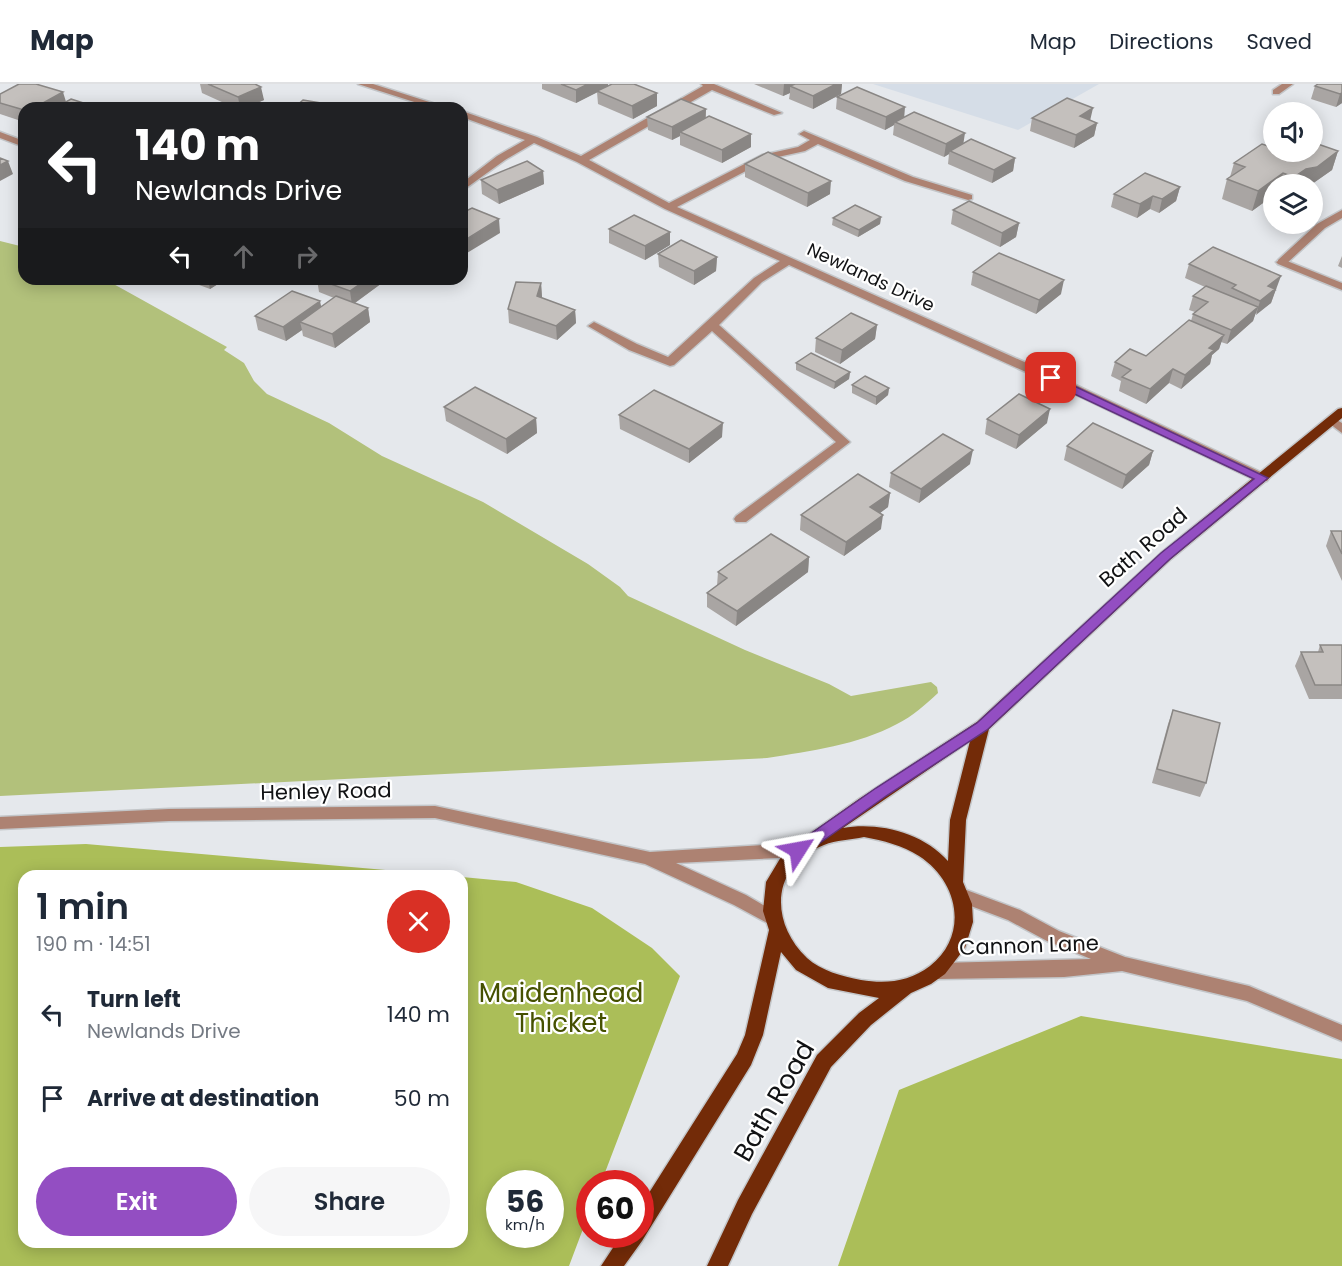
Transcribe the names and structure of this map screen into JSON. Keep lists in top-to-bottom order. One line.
{"streets":{"main road":["Bath Road"],"street":["Newlands Drive","Henley Road","Cannon Lane"]},"crossings":[["Newlands Drive","Bath Road"],["Bath Road","Henley Road"],["Bath Road","Cannon Lane"],["Henley Road","Cannon Lane"]],"parks":["Maidenhead Thicket"],"page":{"header":"Map","nav":["Map","Directions","Saved"],"turn":["140 m","Newlands Drive"],"heading":["1 min","190 m · 14:51"],"list":[{"name":"Turn left","note":"Newlands Drive","value":"140 m"},{"name":"Arrive at destination","value":"50 m"}],"buttons":["Exit","Share"],"speed":"56 km/h","limit":"60"}}
